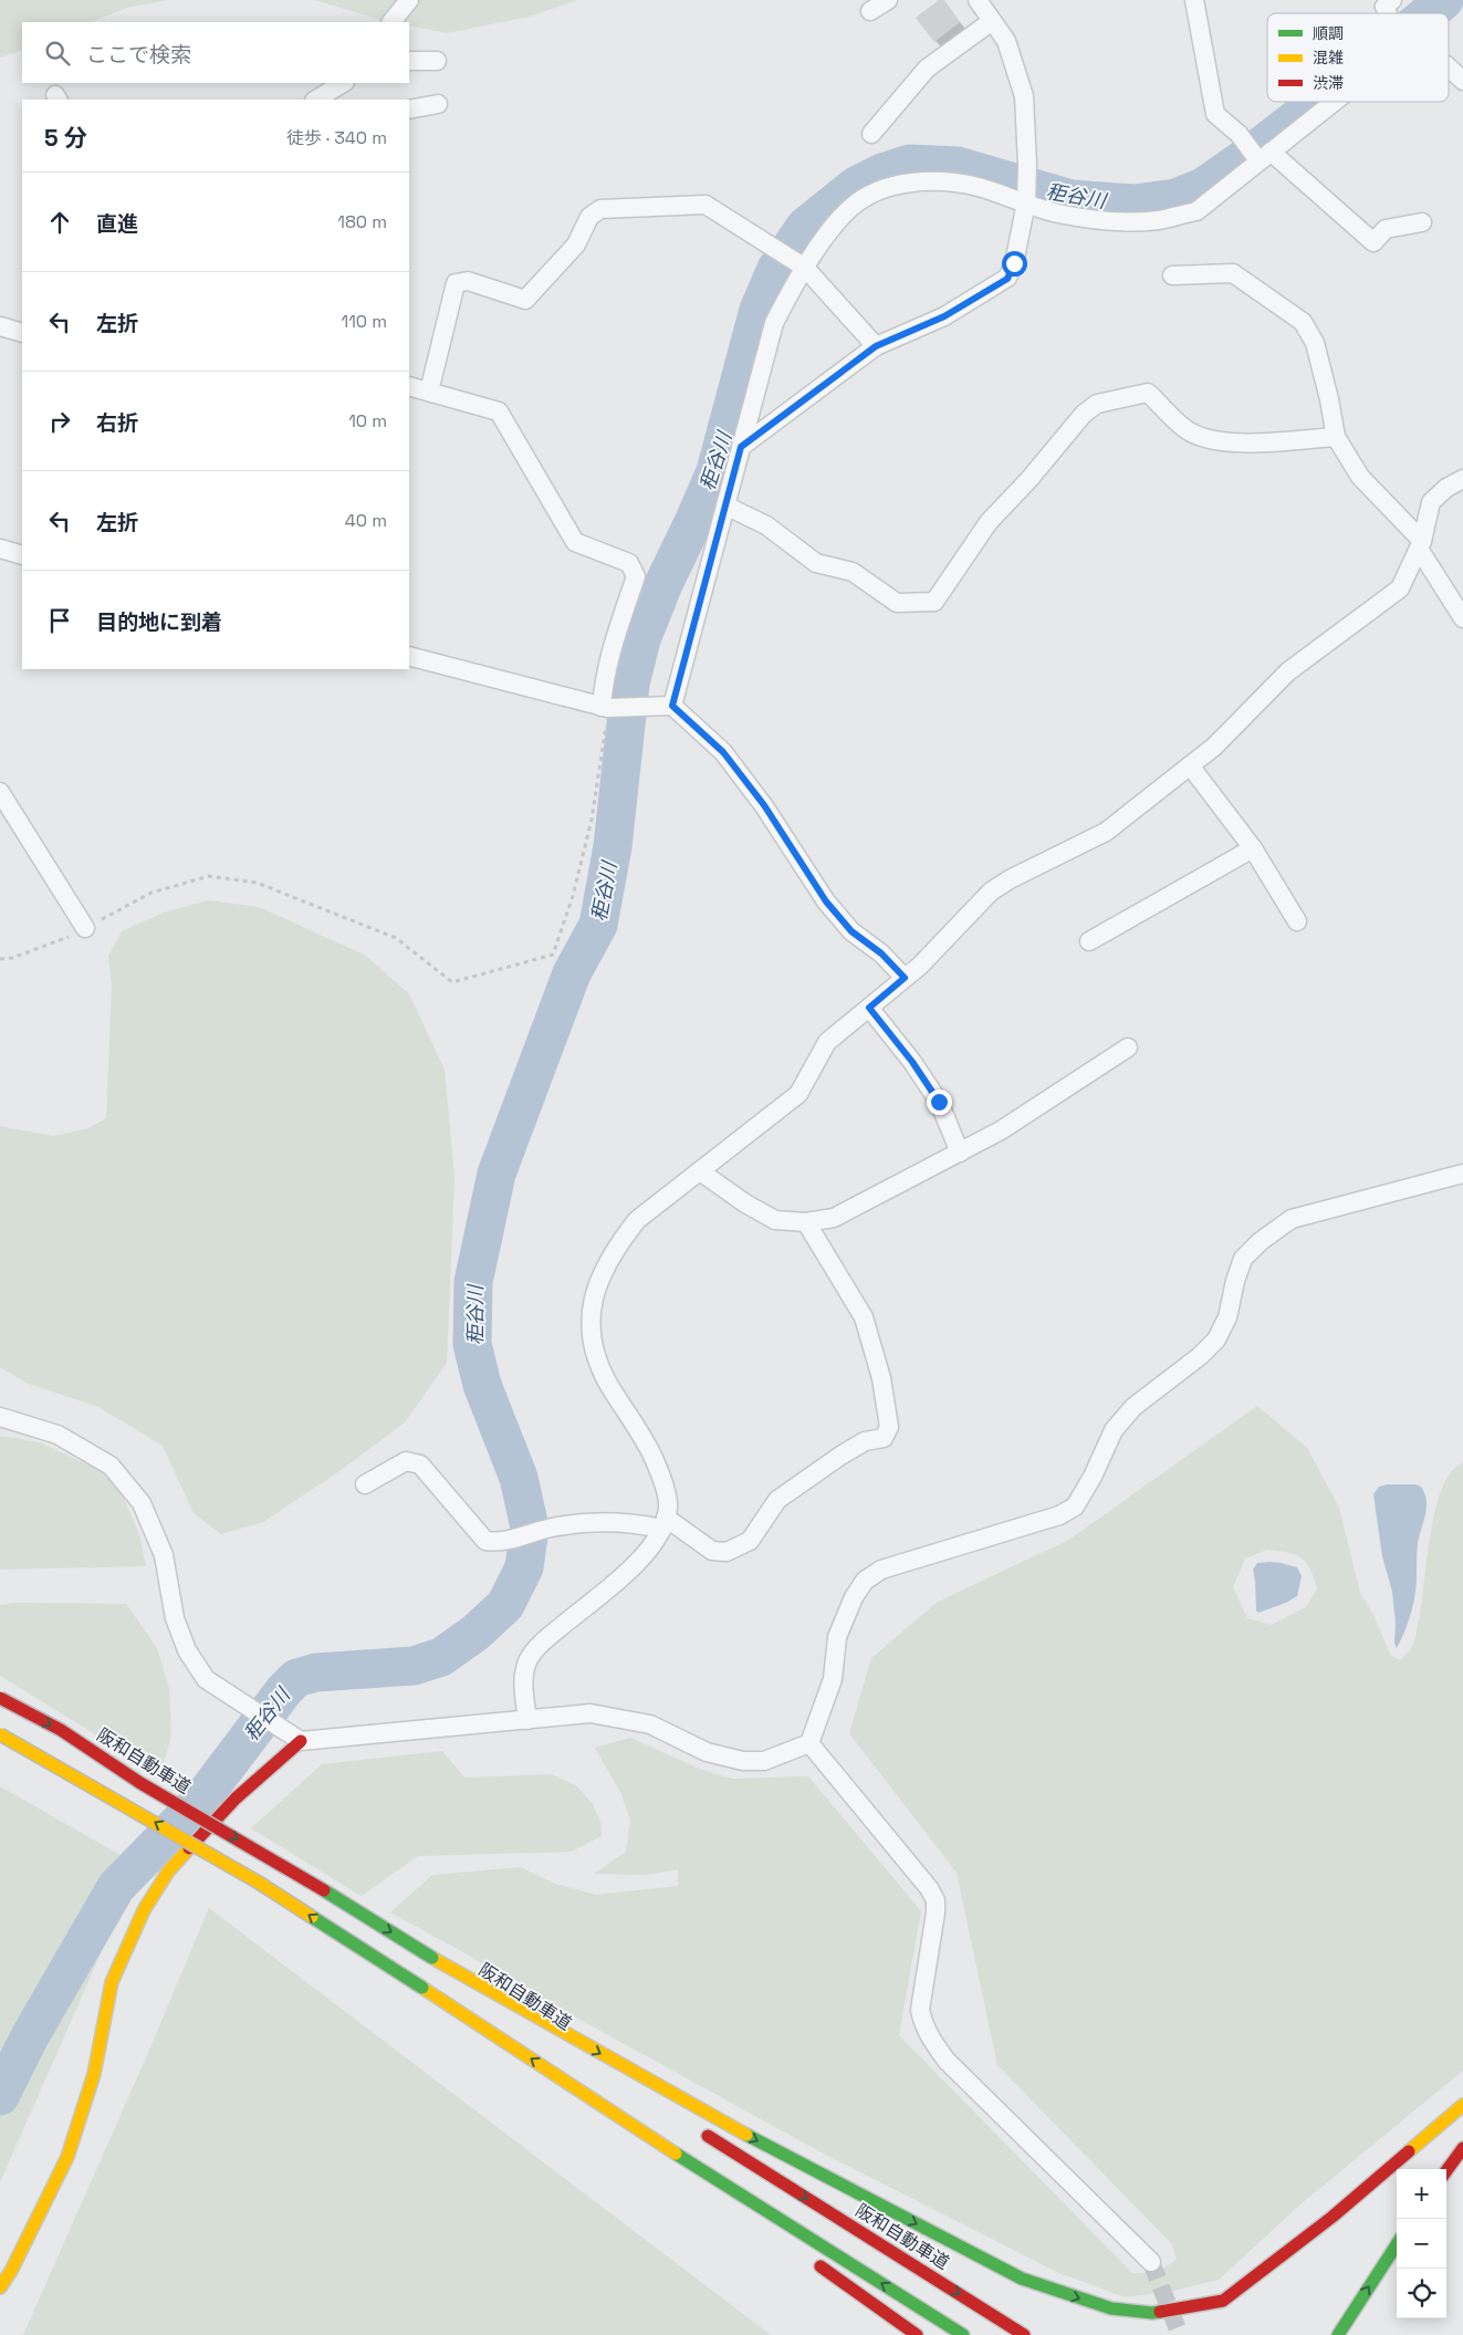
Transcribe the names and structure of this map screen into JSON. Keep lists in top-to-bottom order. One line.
{"streets":{"main road":["阪和自動車道"]},"water":["秬谷川"],"legend":["順調","混雑","渋滞"],"page":{"search":"ここで検索","heading":["5 分","徒歩 · 340 m"],"list":[["直進","180 m"],["左折","110 m"],["右折","10 m"],["左折","40 m"],"目的地に到着"],"map_buttons":["+","−"]}}
